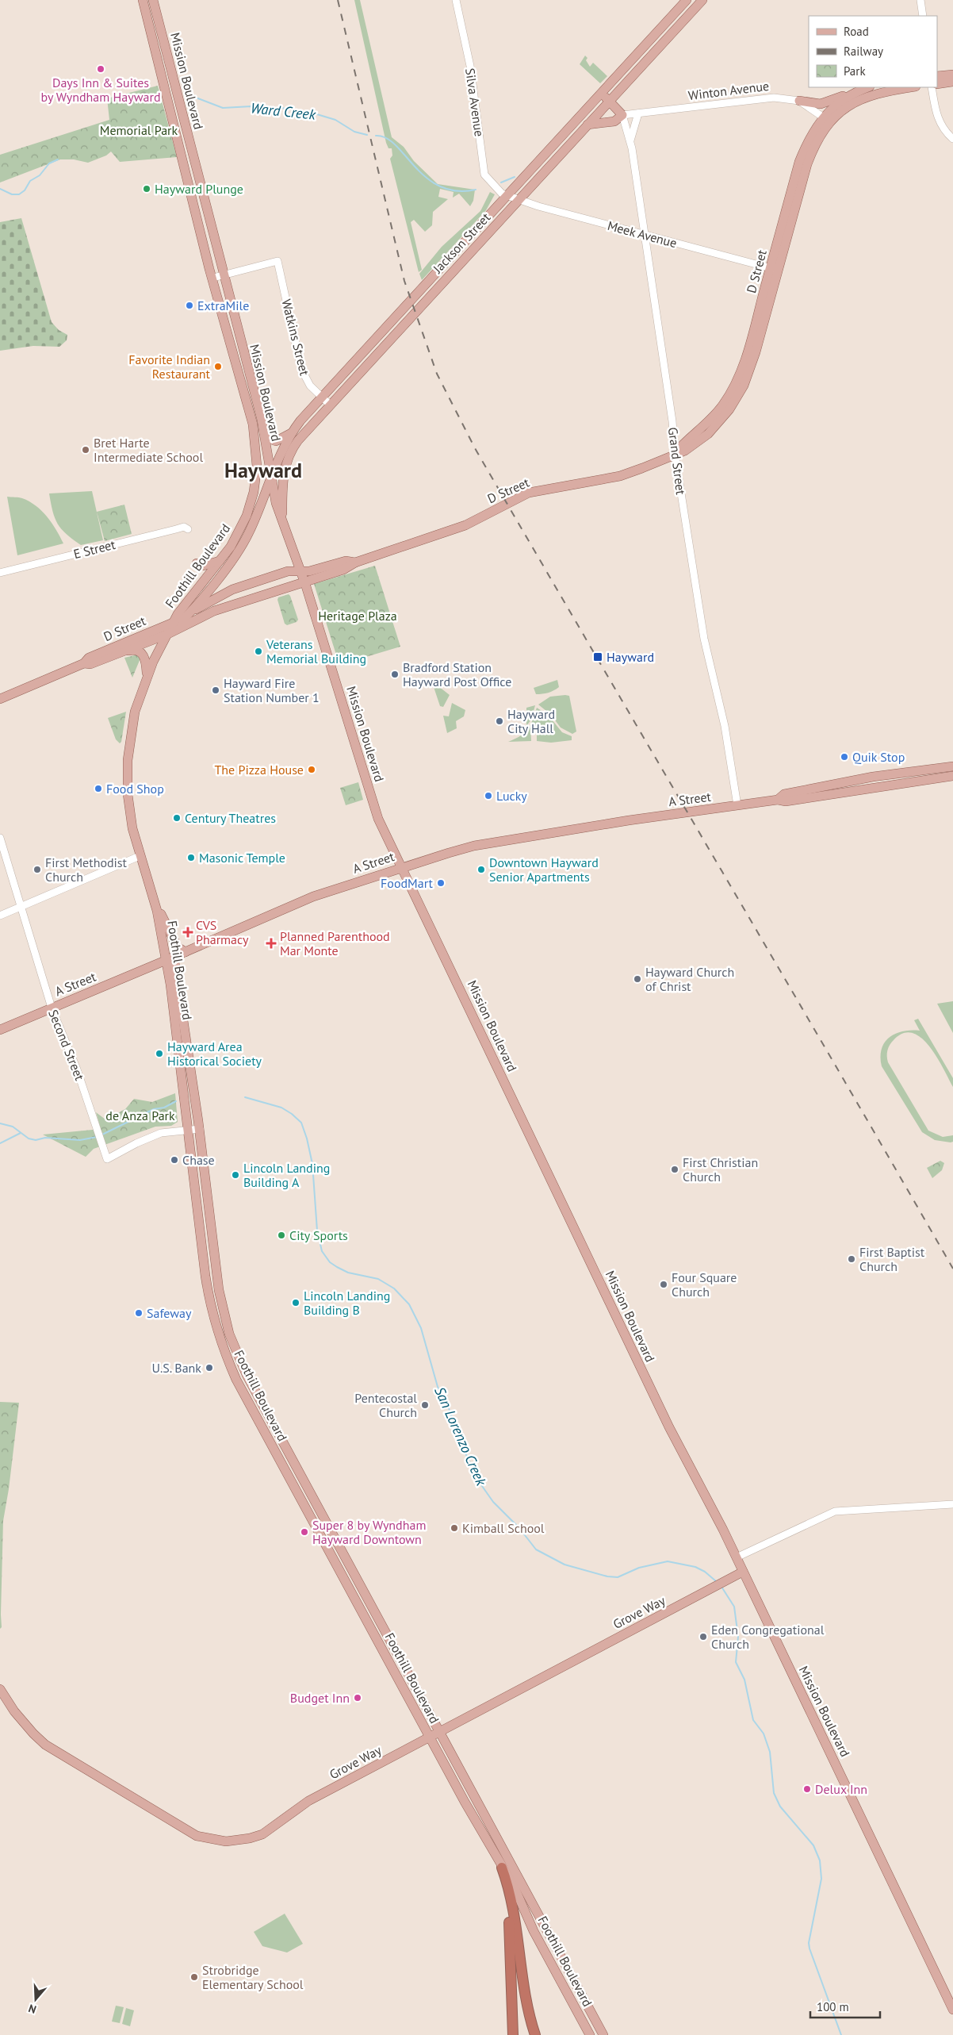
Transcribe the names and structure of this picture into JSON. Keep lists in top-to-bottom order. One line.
{"streets":{"main road":["Mission Boulevard","Jackson Street","D Street","Foothill Boulevard","A Street","Grove Way"],"street":["Winton Avenue","Silva Avenue","Meek Avenue","Watkins Street","Grand Street","E Street","Second Street"]},"crossings":[["Mission Boulevard","Jackson Street"],["Mission Boulevard","D Street"],["Mission Boulevard","Watkins Street"],["Mission Boulevard","Foothill Boulevard"],["Mission Boulevard","A Street"],["Mission Boulevard","Grove Way"],["Winton Avenue","D Street"],["Winton Avenue","Grand Street"],["Silva Avenue","Meek Avenue"],["Silva Avenue","Jackson Street"],["Meek Avenue","Jackson Street"],["Meek Avenue","D Street"],["Meek Avenue","Grand Street"],["Jackson Street","Watkins Street"],["Jackson Street","Foothill Boulevard"],["D Street","Grand Street"],["D Street","Foothill Boulevard"],["Grand Street","A Street"],["Foothill Boulevard","A Street"],["Foothill Boulevard","Second Street"],["Foothill Boulevard","Grove Way"],["A Street","Second Street"]],"districts":["Hayward"],"water":["Ward Creek","San Lorenzo Creek"],"parks":["Memorial Park","Heritage Plaza","de Anza Park"],"places":{"other":["Days Inn & Suites by Wyndham Hayward","Hayward Plunge","ExtraMile","Favorite Indian Restaurant","Bret Harte Intermediate School","Veterans Memorial Building","Bradford Station Hayward Post Office","Hayward Fire Station Number 1","Hayward City Hall","Quik Stop","The Pizza House","Food Shop","Lucky","Century Theatres","Masonic Temple","First Methodist Church","Downtown Hayward Senior Apartments","FoodMart","Hayward Church of Christ","Hayward Area Historical Society","Chase","First Christian Church","Lincoln Landing Building A","City Sports","First Baptist Church","Four Square Church","Lincoln Landing Building B","Safeway","U.S. Bank","Pentecostal Church","Kimball School","Super 8 by Wyndham Hayward Downtown","Eden Congregational Church","Budget Inn","Delux Inn","Strobridge Elementary School"],"transit":["Hayward"],"health":["CVS Pharmacy","Planned Parenthood Mar Monte"]},"legend":["Road","Railway","Park"],"scale_bar":"100 m","north":"bottom"}
